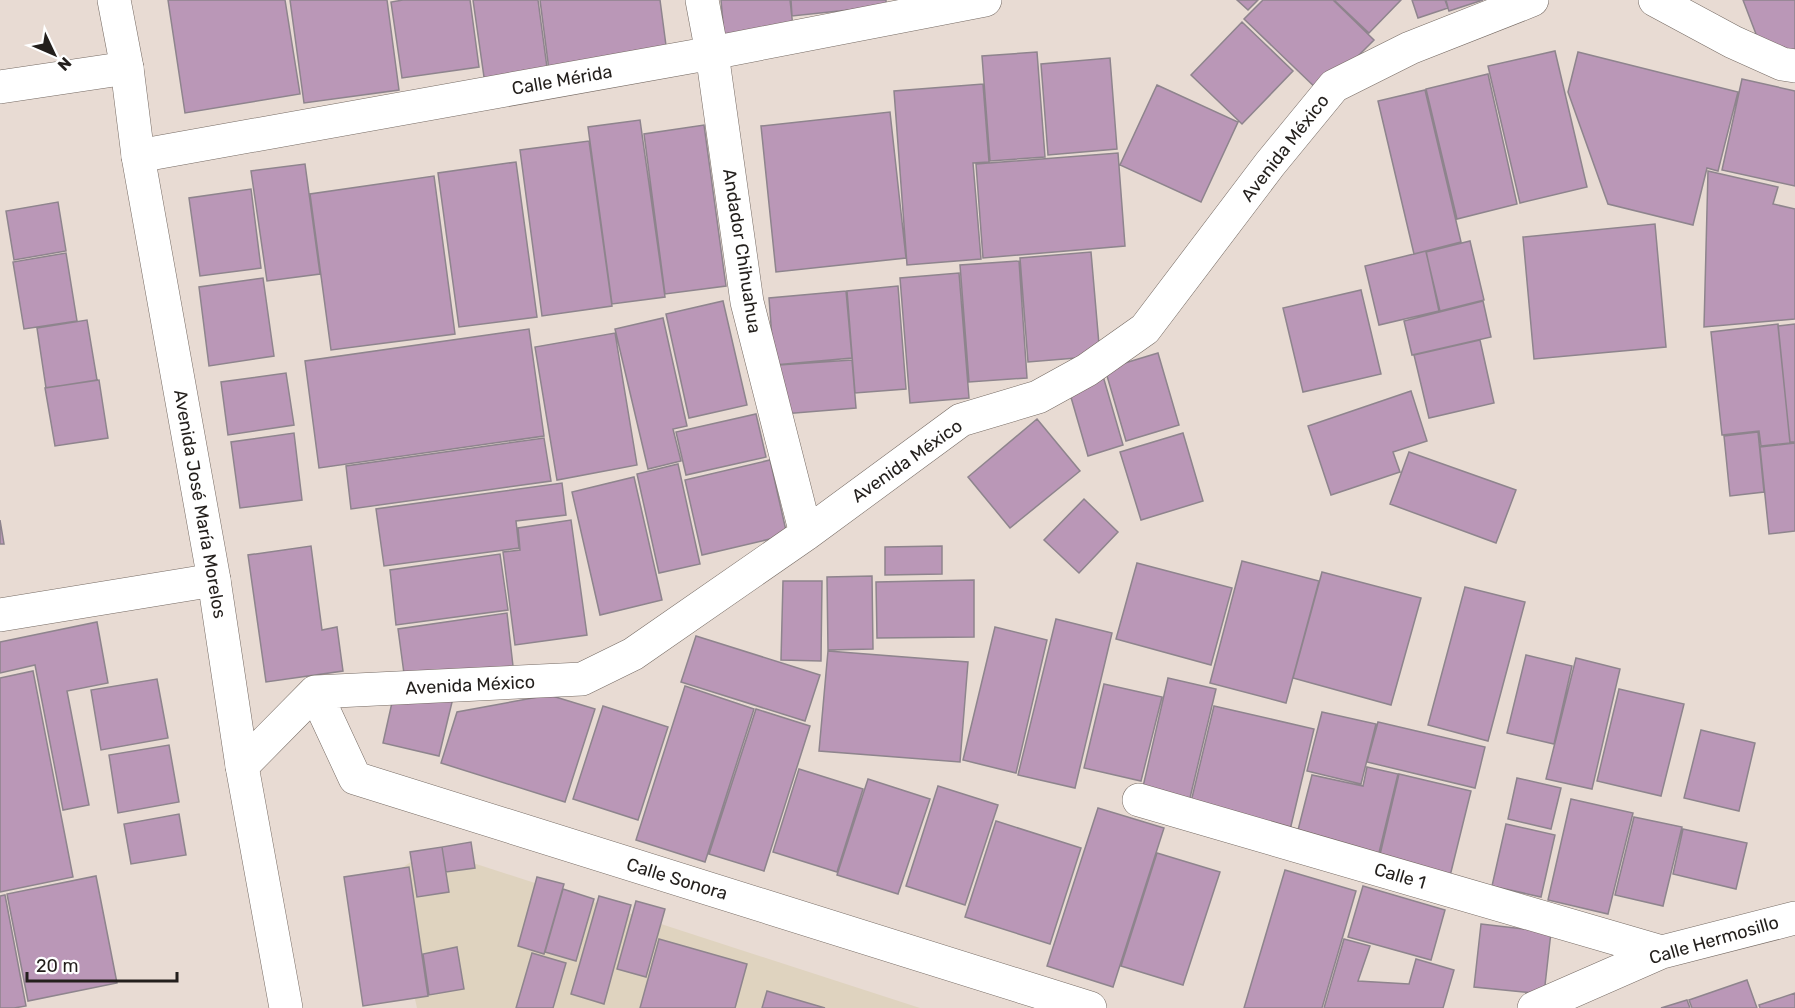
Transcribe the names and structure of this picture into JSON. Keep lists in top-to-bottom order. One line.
{"streets":{"street":["Calle Mérida","Avenida México","Andador Chihuahua","Avenida José María Morelos","Calle 1","Calle Sonora","Calle Hermosillo"]},"crossings":[["Calle Mérida","Andador Chihuahua"],["Calle Mérida","Avenida José María Morelos"],["Avenida México","Andador Chihuahua"],["Avenida México","Calle Sonora"],["Calle 1","Calle Hermosillo"]],"scale_bar":"20 m","north":"bottom right"}
